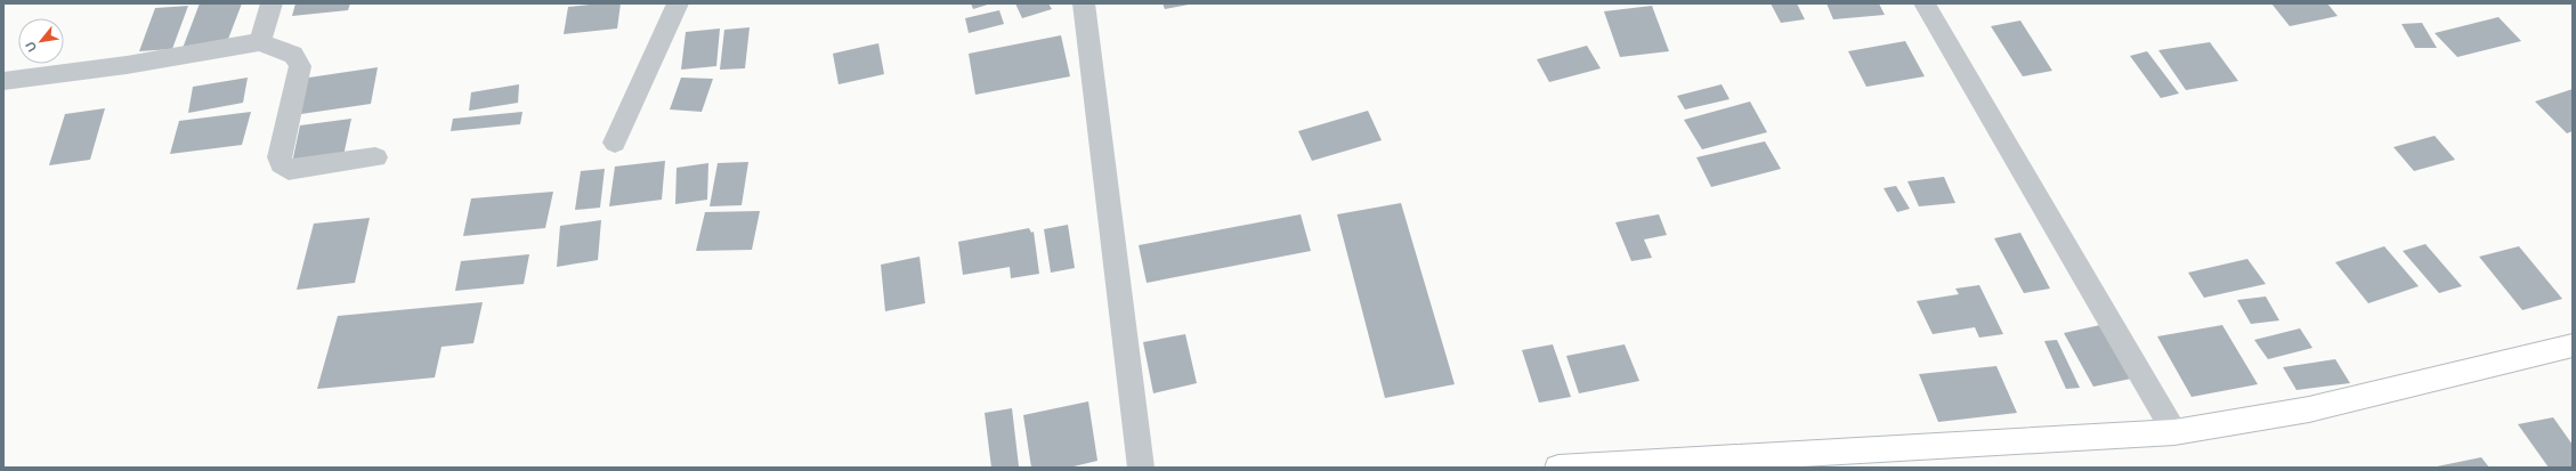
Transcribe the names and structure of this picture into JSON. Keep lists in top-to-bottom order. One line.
{"north":"bottom left"}
